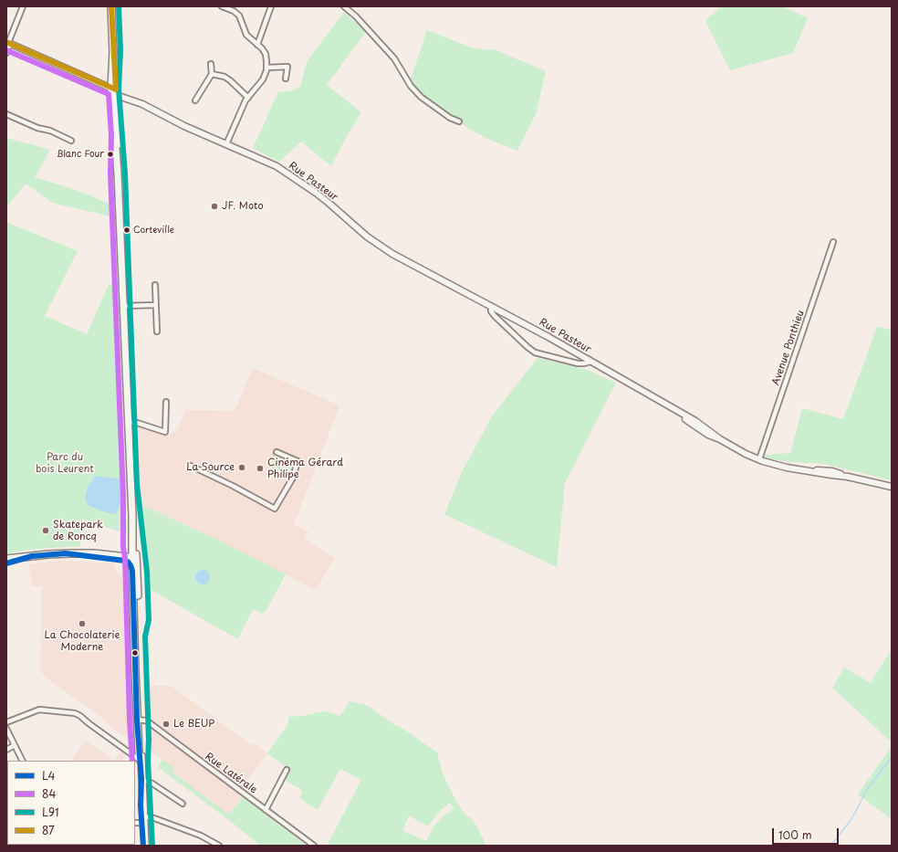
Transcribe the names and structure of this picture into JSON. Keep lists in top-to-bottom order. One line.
{"streets":{"main road":["Rue Pasteur"],"street":["Avenue Ponthieu","Rue Latérale"]},"crossings":[["Rue Pasteur","Avenue Ponthieu"]],"parks":["Parc du bois Leurent"],"places":["Blanc Four","JF. Moto","Corteville","La Source","Cinéma Gérard Philipe","Skatepark de Roncq","La Chocolaterie Moderne","Le BEUP"],"lines":["transit line L91","transit line 87","transit line 84","transit line L4"],"legend":["L4","84","L91","87"],"scale_bar":"100 m"}
